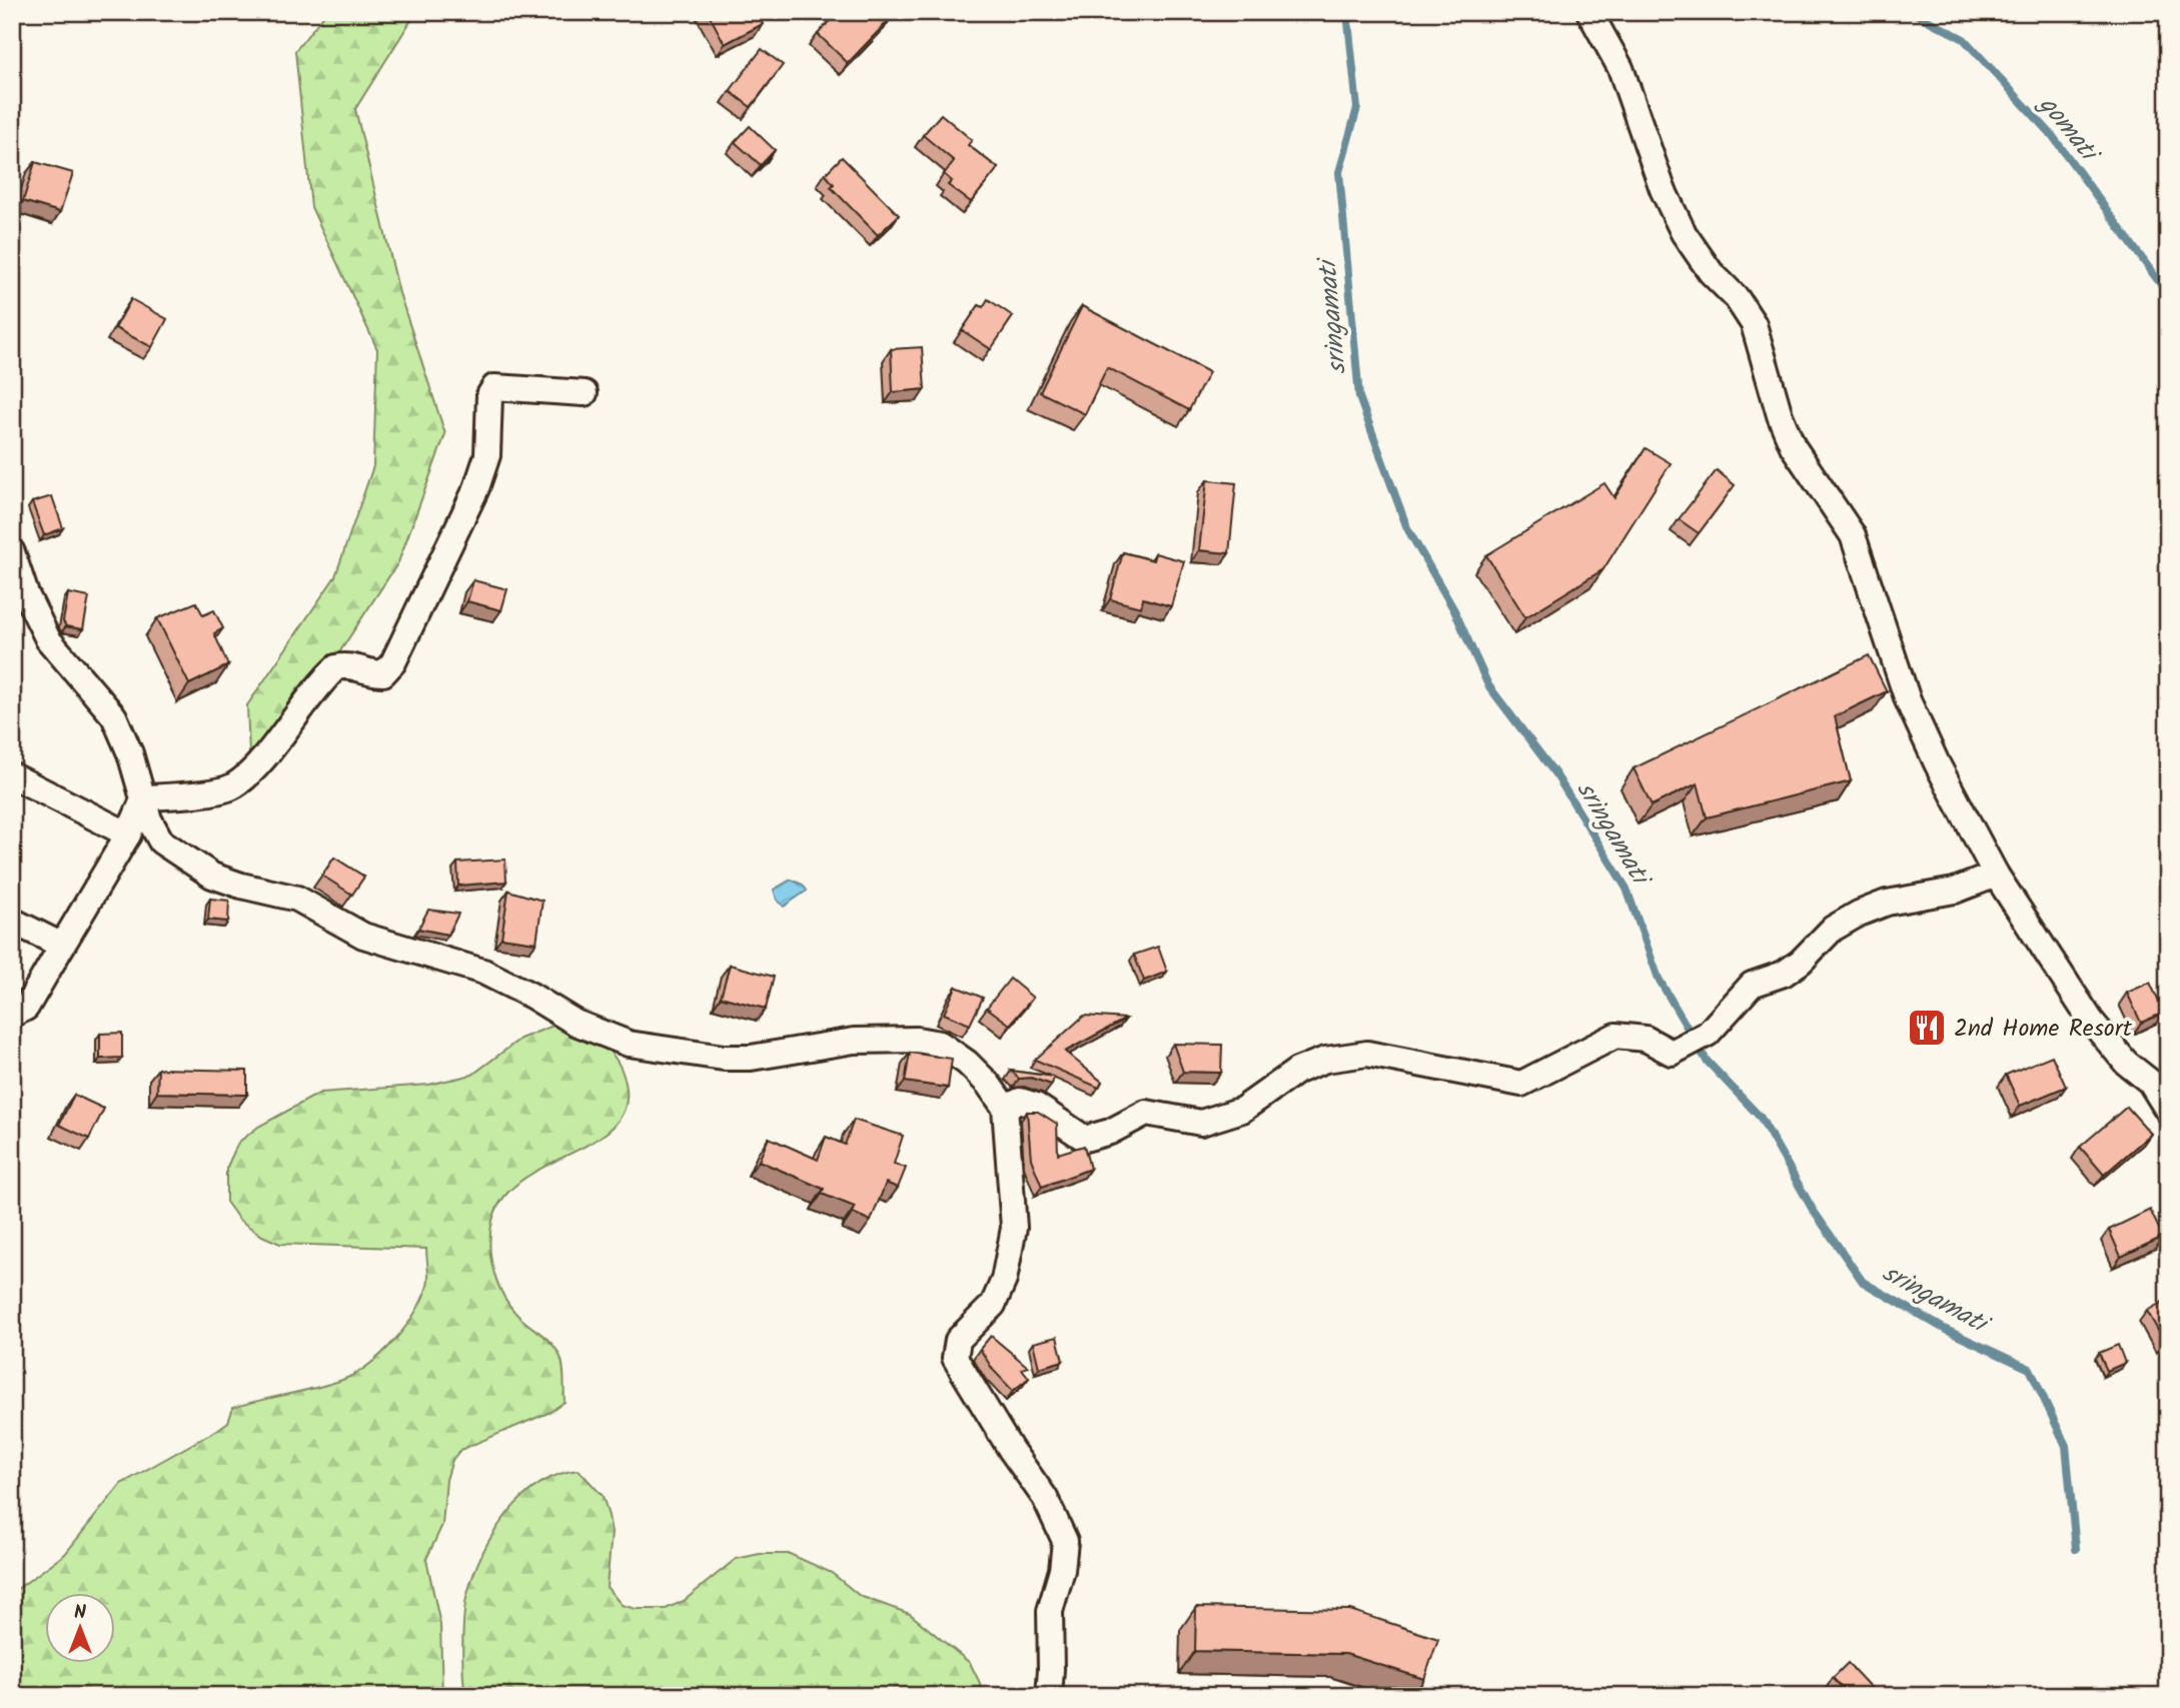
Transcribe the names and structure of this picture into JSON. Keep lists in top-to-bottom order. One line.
{"water":["gomati","sringamati"],"places":{"restaurant":["2nd Home Resort"]},"north":"top"}
